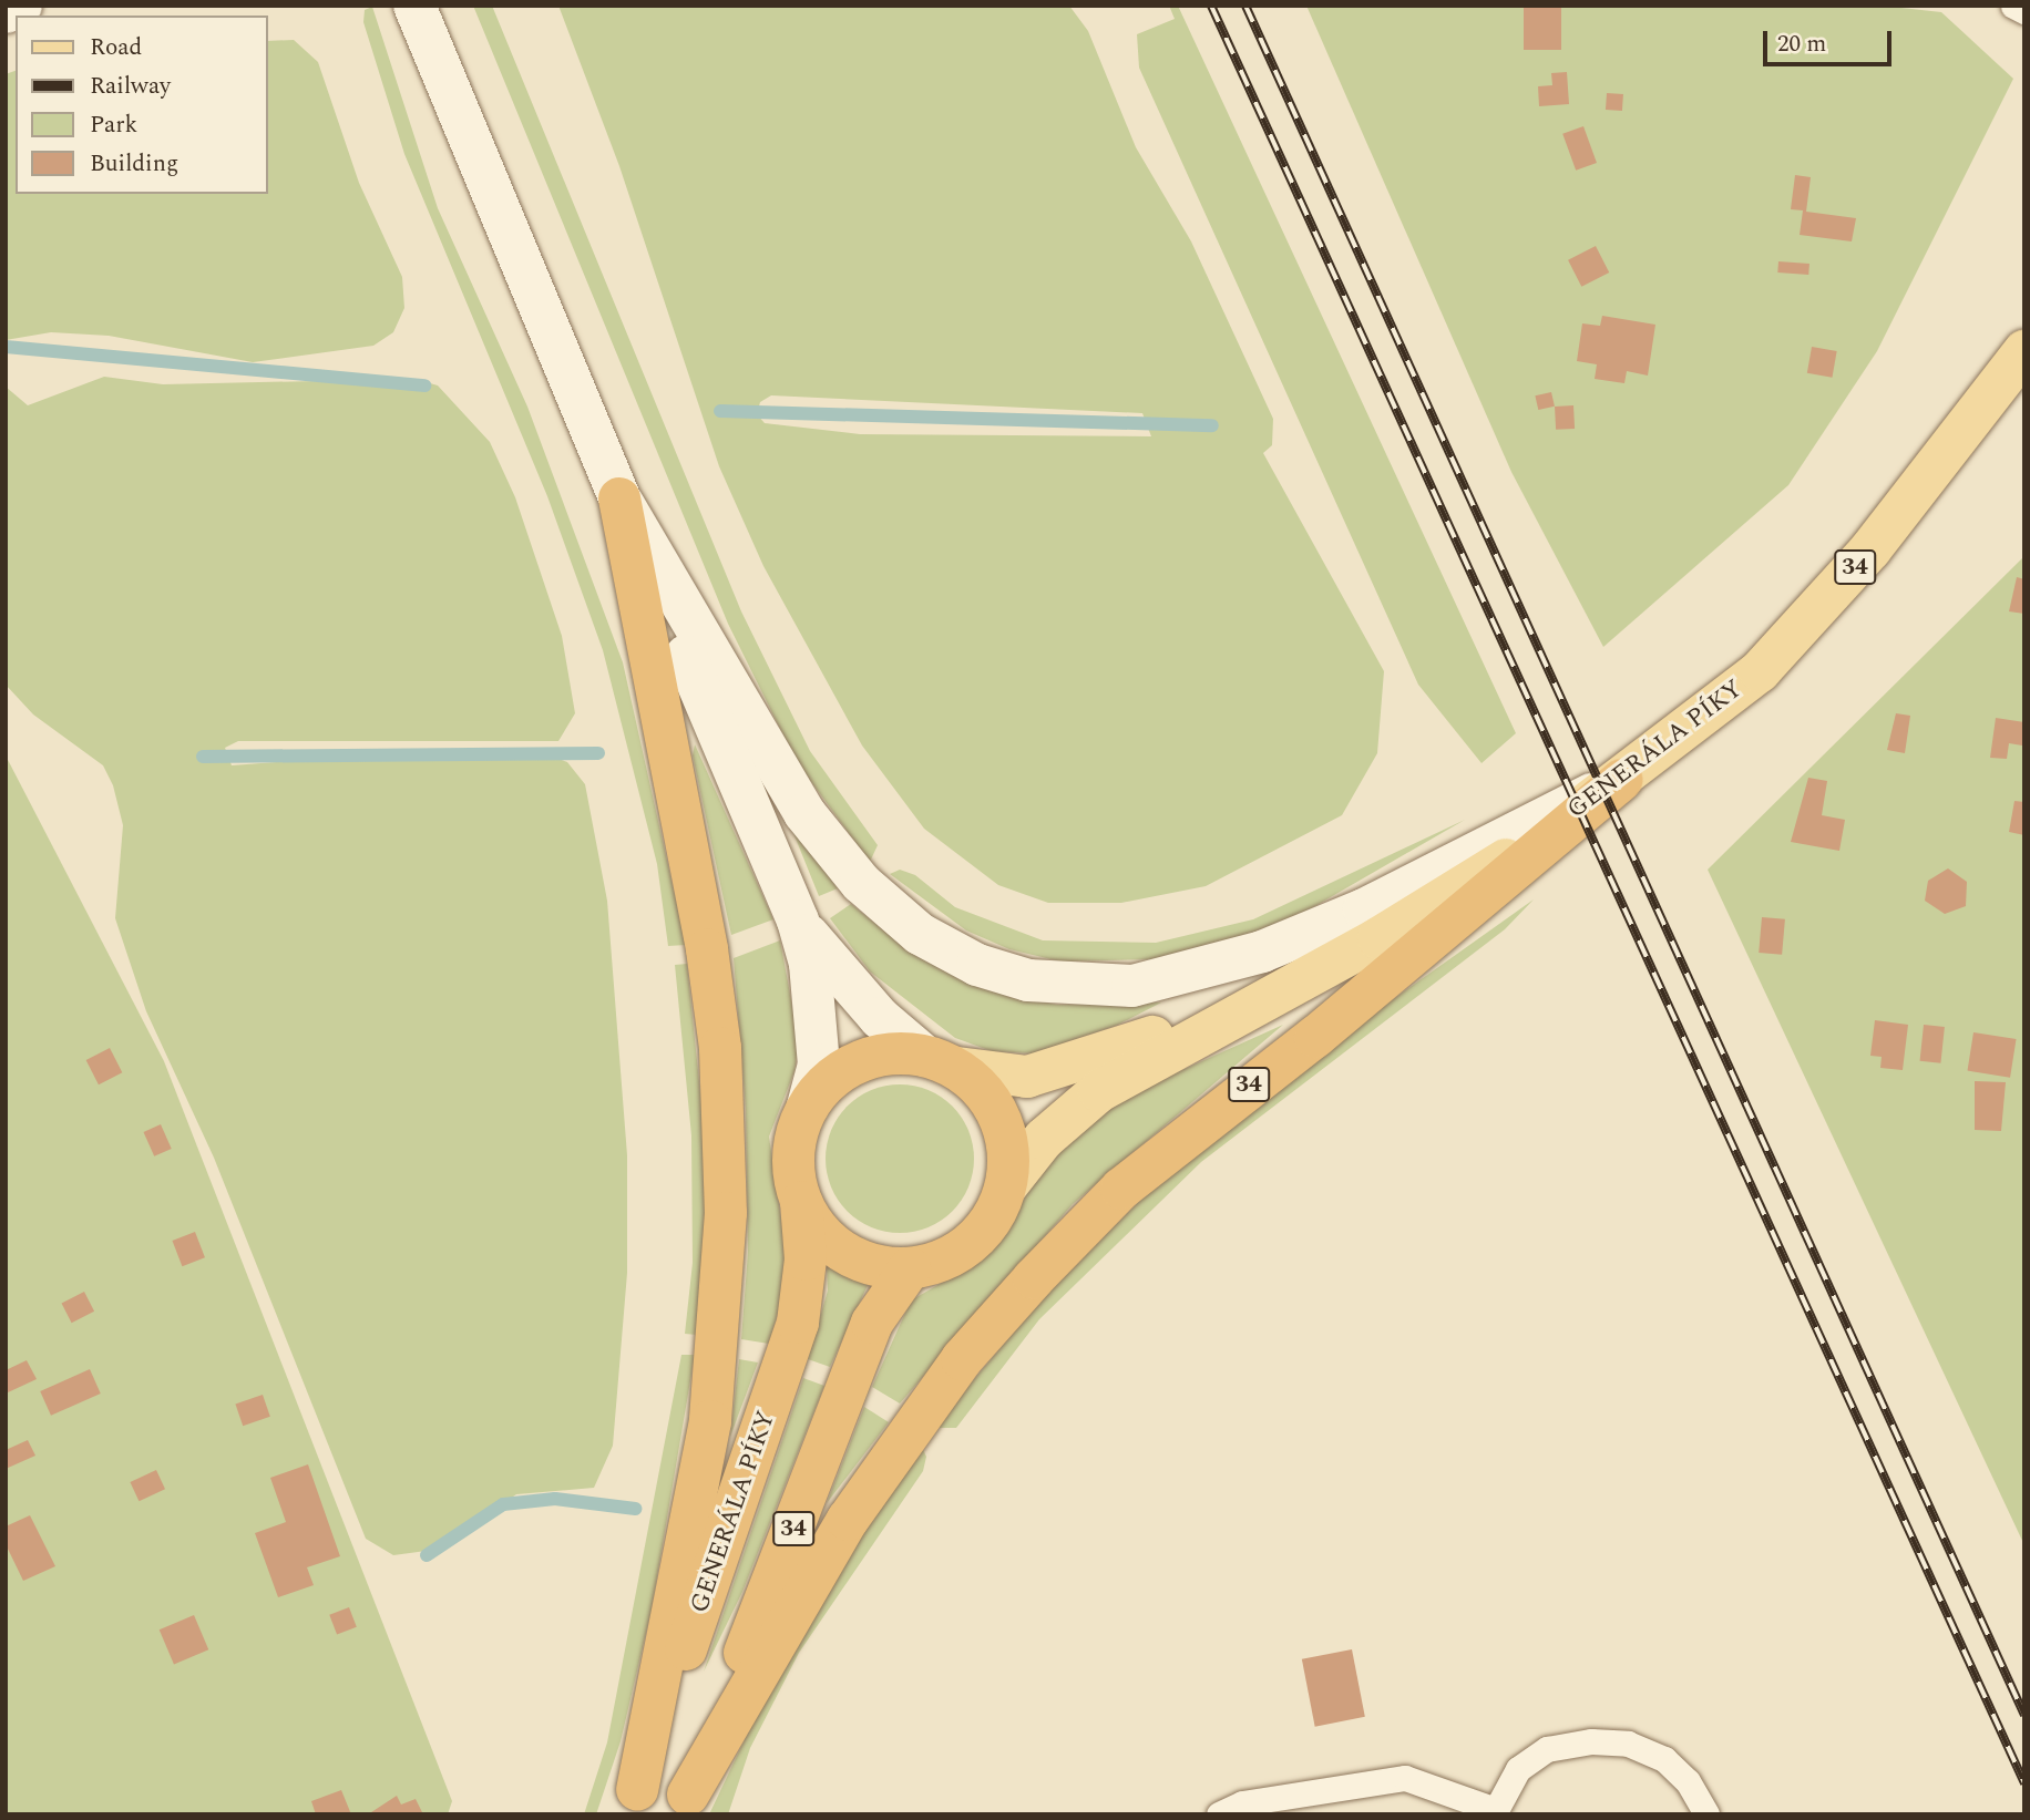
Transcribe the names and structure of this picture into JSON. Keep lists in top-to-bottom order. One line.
{"streets":{"highway":["34","GENERÁLA PÍKY"]},"crossings":[["34","GENERÁLA PÍKY"]],"legend":["Road","Railway","Park","Building"],"scale_bar":"20 m"}
